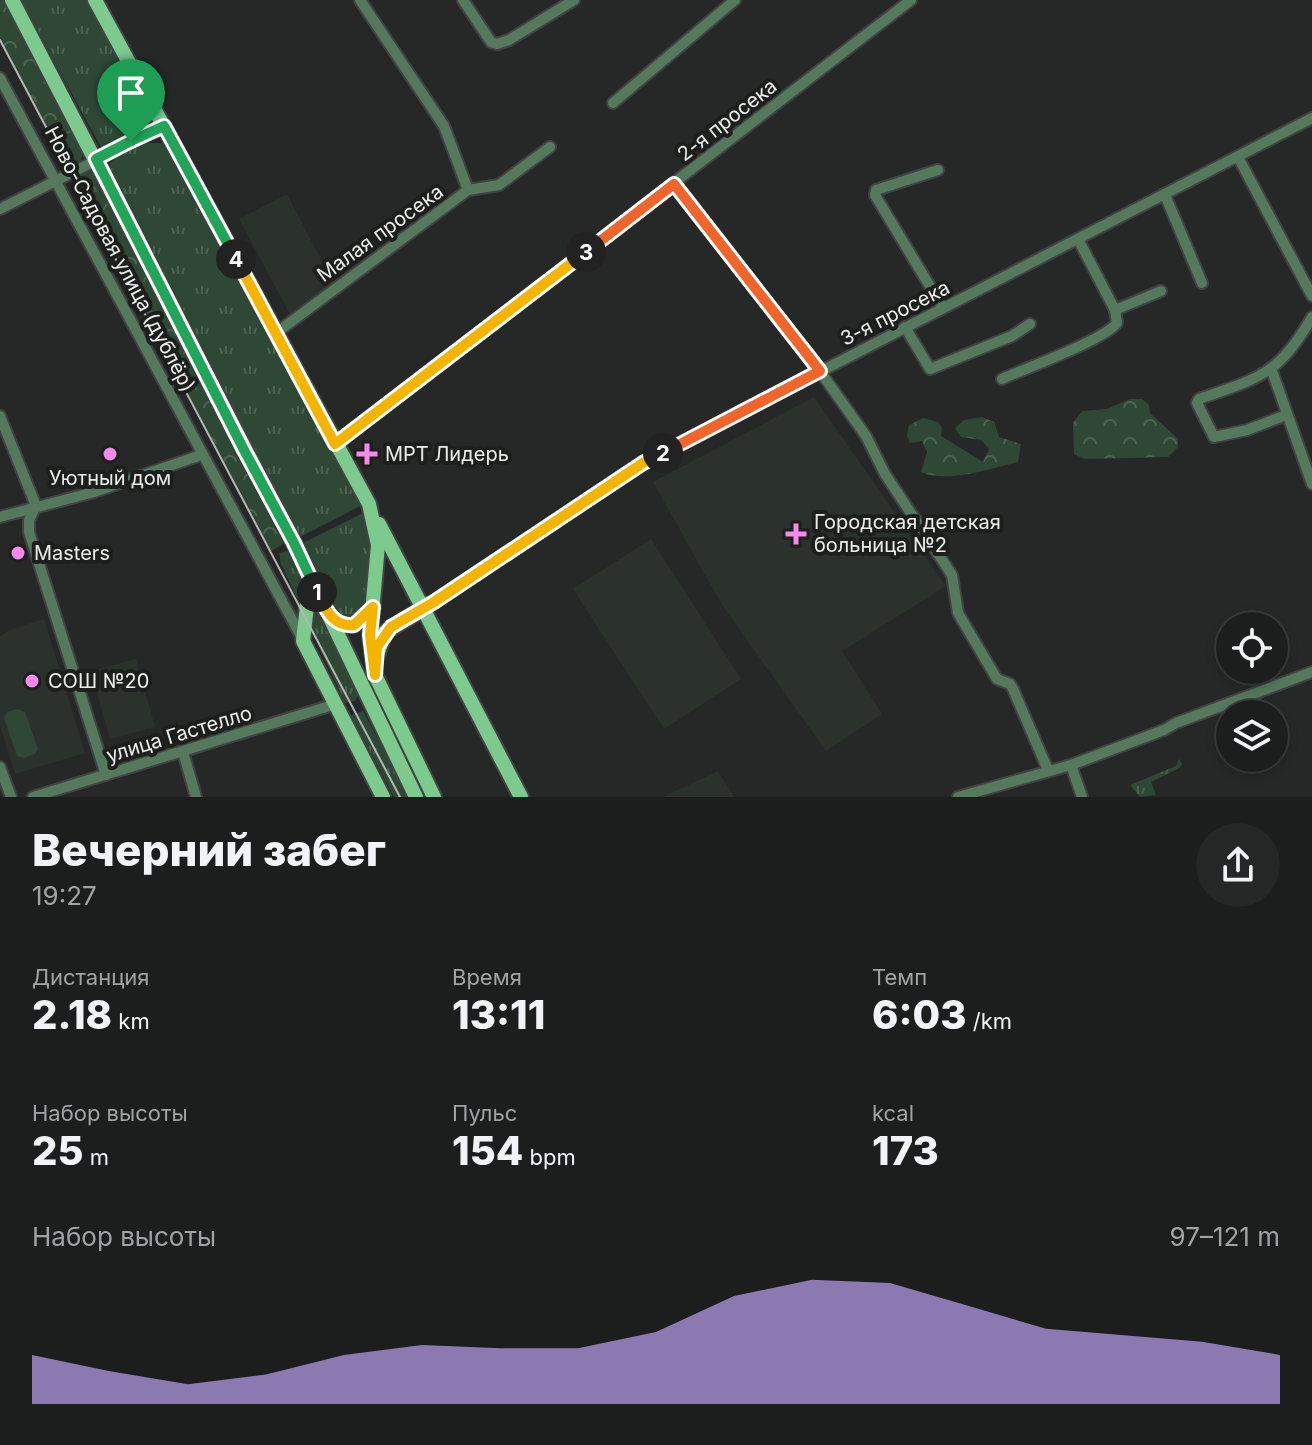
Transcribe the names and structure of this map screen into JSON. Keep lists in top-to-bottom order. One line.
{"streets":{"main road":["Ново-Садовая улица (дублёр)"],"street":["2-я просека","Малая просека","3-я просека","улица Гастелло"]},"crossings":[["Ново-Садовая улица (дублёр)","улица Гастелло"]],"places":{"other":["Уютный дом","Masters","СОШ №20"],"health":["МРТ Лидерь","Городская детская больница №2"]},"page":{"pins":["3","4","2","1"],"heading":["Вечерний забег","19:27"],"stats":[["Дистанция","2.18 km"],["Время","13:11"],["Темп","6:03 /km"],["Набор высоты","25 m"],["Пульс","154 bpm"],["kcal","173"]],"chart":["Набор высоты","97–121 m"]}}
